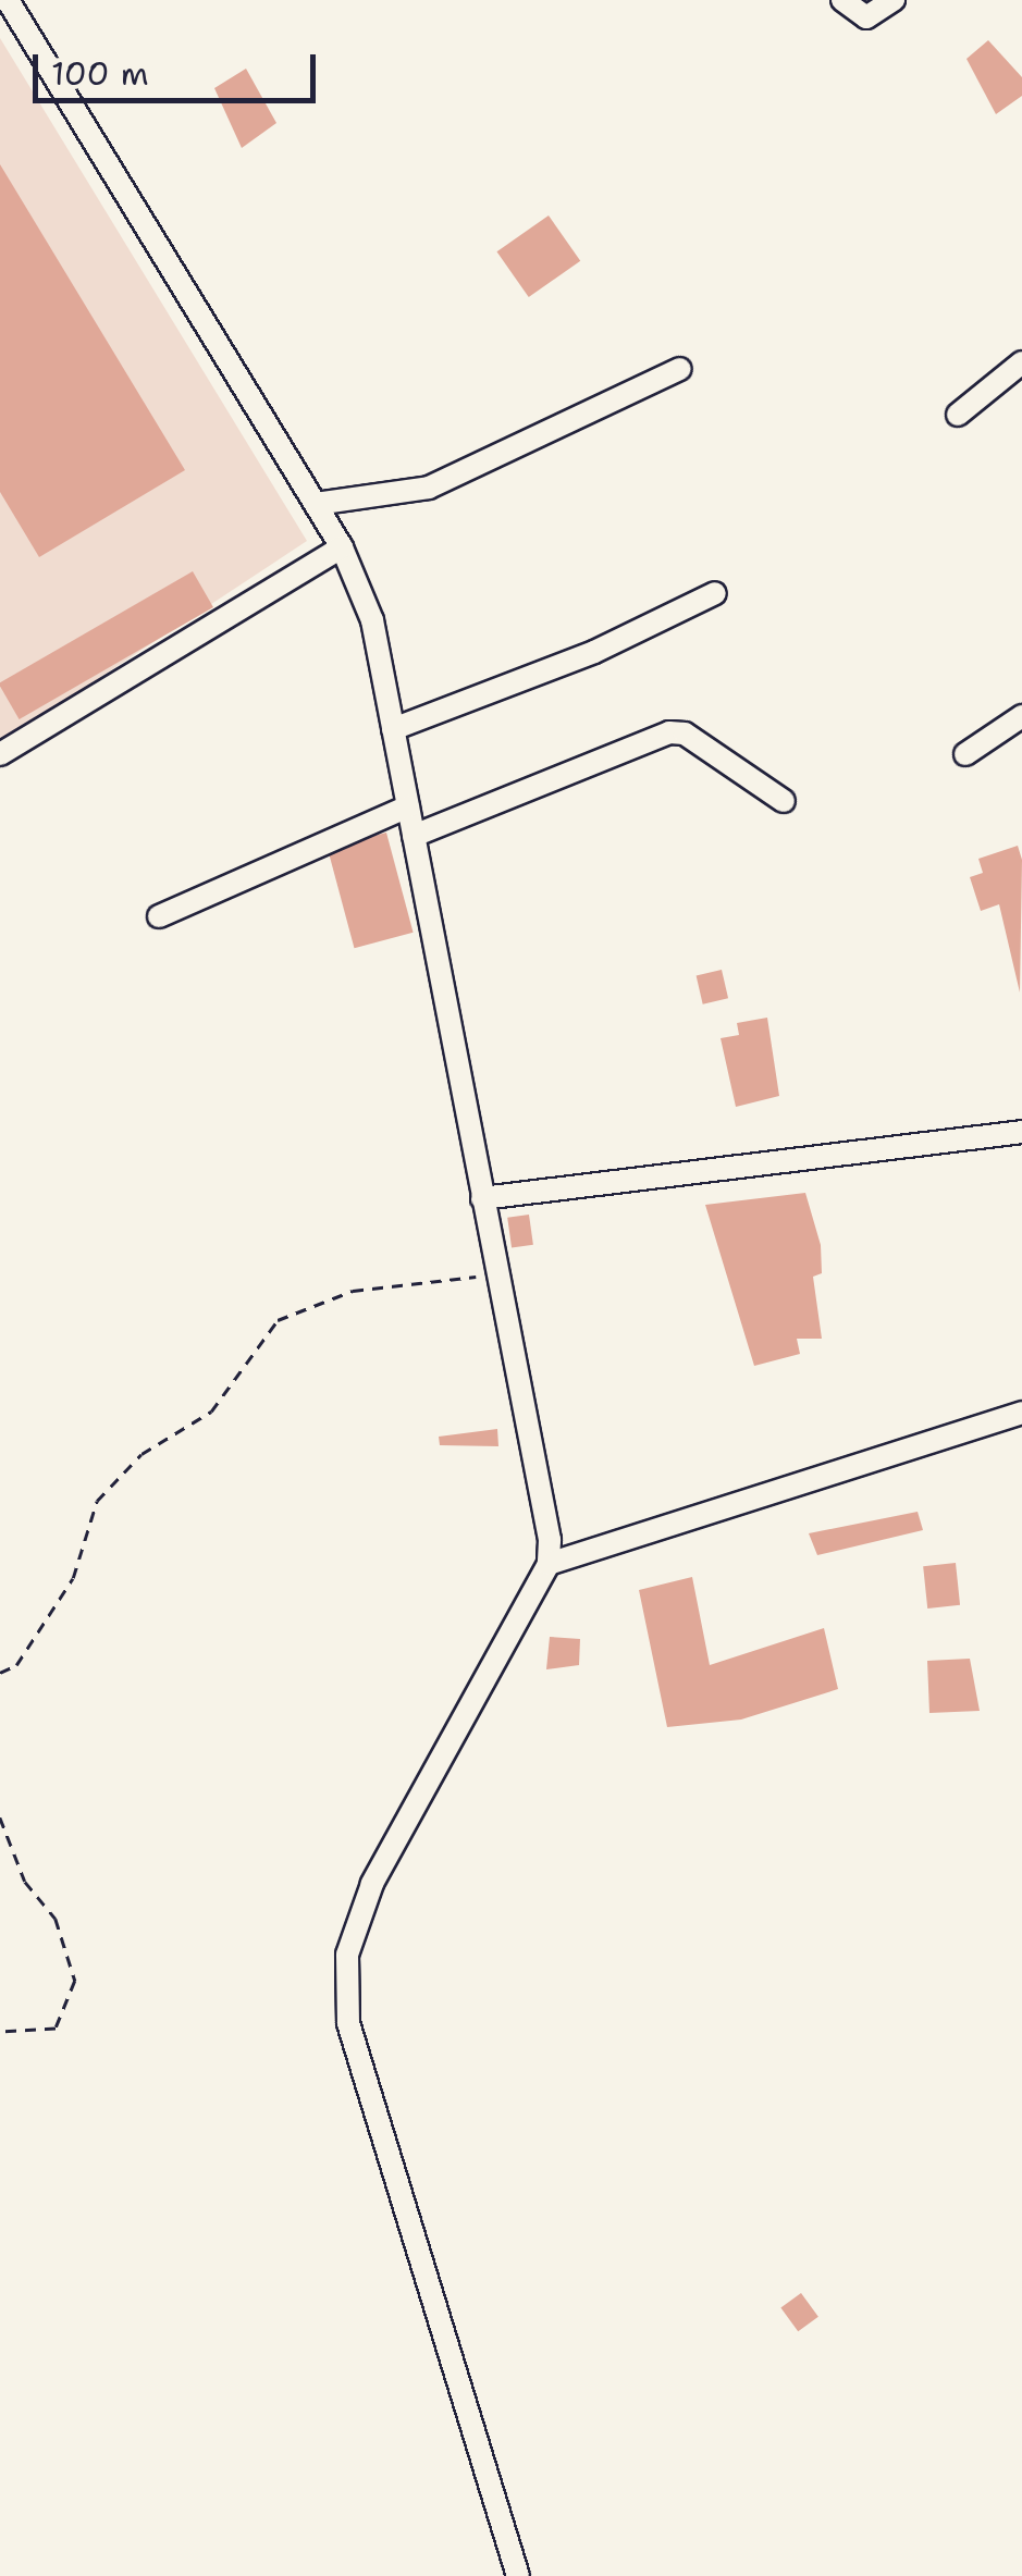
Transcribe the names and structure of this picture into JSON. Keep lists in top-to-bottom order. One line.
{"scale_bar":"100 m"}
